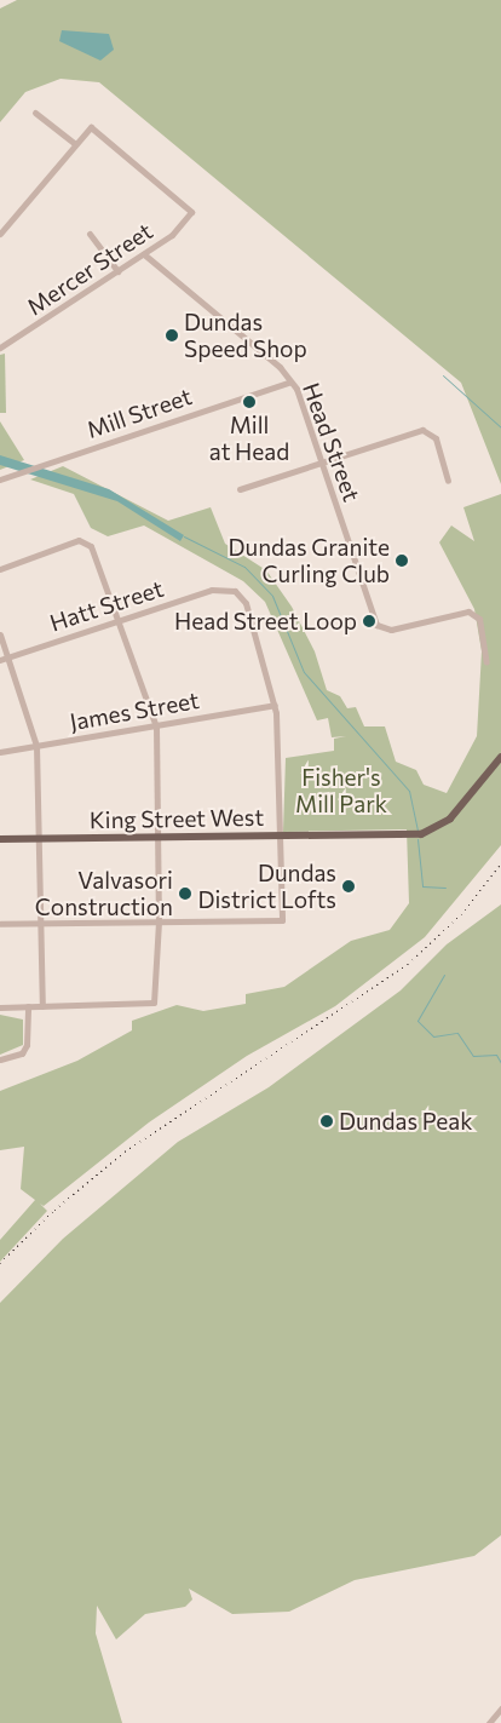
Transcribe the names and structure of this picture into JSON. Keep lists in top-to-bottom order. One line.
{"streets":{"main road":["King Street West"],"street":["Mercer Street","Mill Street","Head Street","Hatt Street","James Street"]},"crossings":[["Mercer Street","Head Street"],["Mill Street","Head Street"],["Hatt Street","James Street"]],"parks":["Fisher's Mill Park"],"places":["Dundas Speed Shop","Mill at Head","Dundas Granite Curling Club","Head Street Loop","Dundas District Lofts","Valvasori Construction","Dundas Peak"]}
